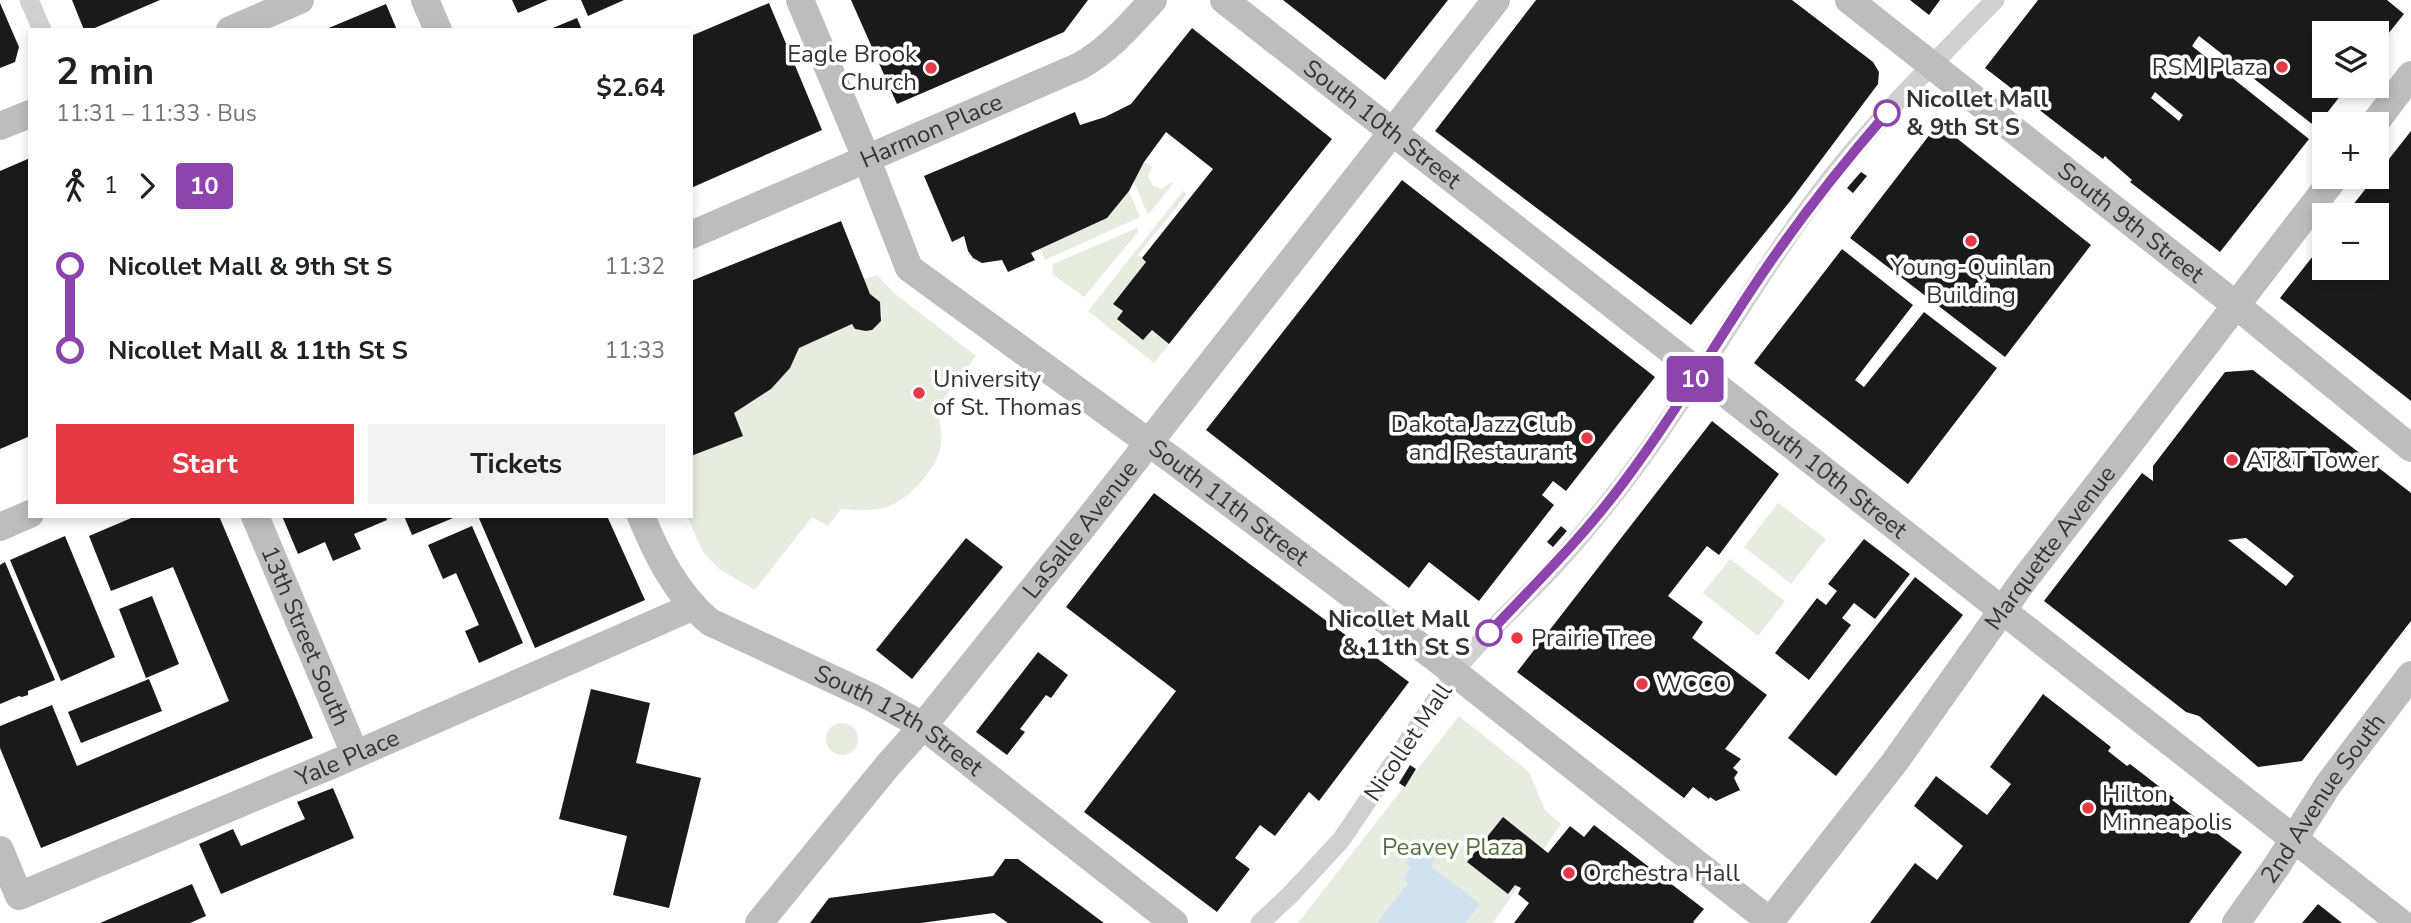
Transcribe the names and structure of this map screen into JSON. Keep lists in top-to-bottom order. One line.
{"streets":{"street":["South 10th Street","Harmon Place","South 9th Street","South 11th Street","LaSalle Avenue","Marquette Avenue","13th Street South","South 12th Street","Nicollet Mall","Yale Place","2nd Avenue South"]},"crossings":[["South 10th Street","LaSalle Avenue"],["South 10th Street","Marquette Avenue"],["South 10th Street","Nicollet Mall"],["South 10th Street","2nd Avenue South"],["Harmon Place","South 11th Street"],["South 9th Street","Marquette Avenue"],["South 9th Street","Nicollet Mall"],["South 11th Street","LaSalle Avenue"],["South 11th Street","Marquette Avenue"],["South 11th Street","Nicollet Mall"],["LaSalle Avenue","South 12th Street"],["13th Street South","Yale Place"],["South 12th Street","Yale Place"]],"parks":["Peavey Plaza"],"places":["RSM Plaza","Eagle Brook Church","Nicollet Mall & 9th St S","Young-Quinlan Building","University of St. Thomas","Dakota Jazz Club and Restaurant","AT&T Tower","Nicollet Mall & 11th St S","Prairie Tree","WCCO","Hilton Minneapolis","Orchestra Hall"],"lines":["bus line 10"],"page":{"on_map":"10","map_buttons":["+","−"],"heading":["2 min","11:31 – 11:33 · Bus","$2.64"],"legs":["1","10"],"list":[{"name":"Nicollet Mall & 9th St S","value":"11:32"},{"name":"Nicollet Mall & 11th St S","value":"11:33"}],"buttons":["Start","Tickets"]}}
